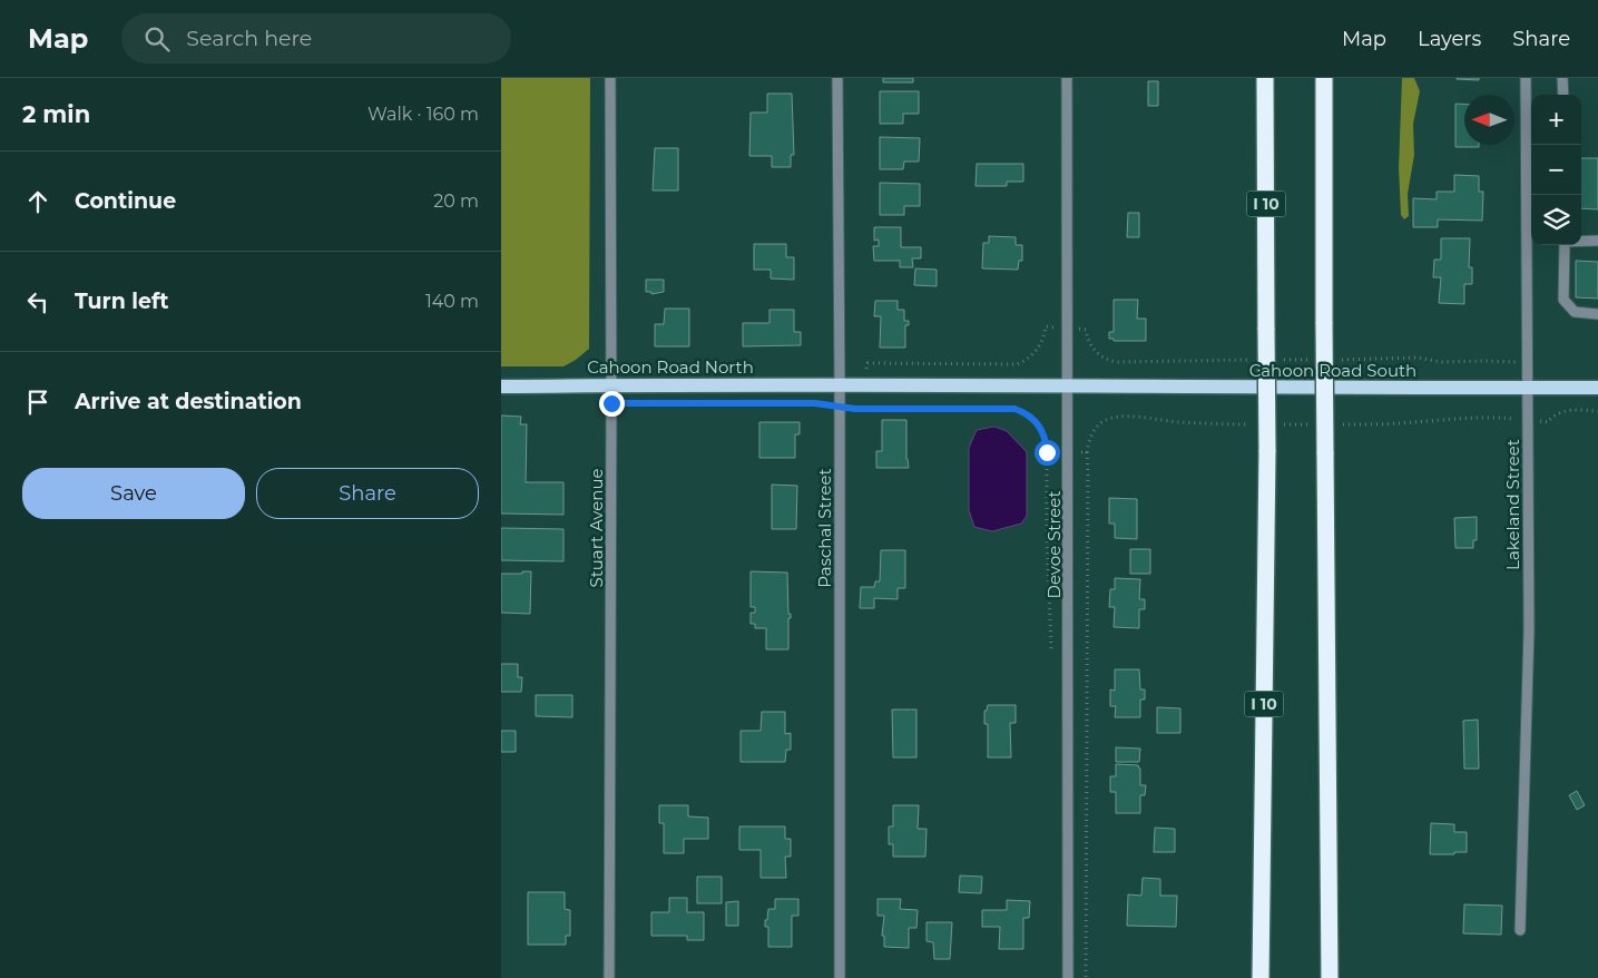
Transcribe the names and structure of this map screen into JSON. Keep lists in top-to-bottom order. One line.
{"streets":{"highway":["I 10"],"main road":["Cahoon Road North","Cahoon Road South"],"street":["Lakeland Street","Stuart Avenue","Paschal Street","Devoe Street"]},"crossings":[["Cahoon Road North","Stuart Avenue"],["Cahoon Road North","Paschal Street"],["Cahoon Road South","Lakeland Street"],["Cahoon Road South","Devoe Street"]],"north":"left","page":{"header":"Map","search":"Search here","nav":["Map","Layers","Share"],"heading":["2 min","Walk · 160 m"],"map_buttons":["+","−"],"list":[["Continue","20 m"],["Turn left","140 m"],"Arrive at destination"],"buttons":["Save","Share"]}}
